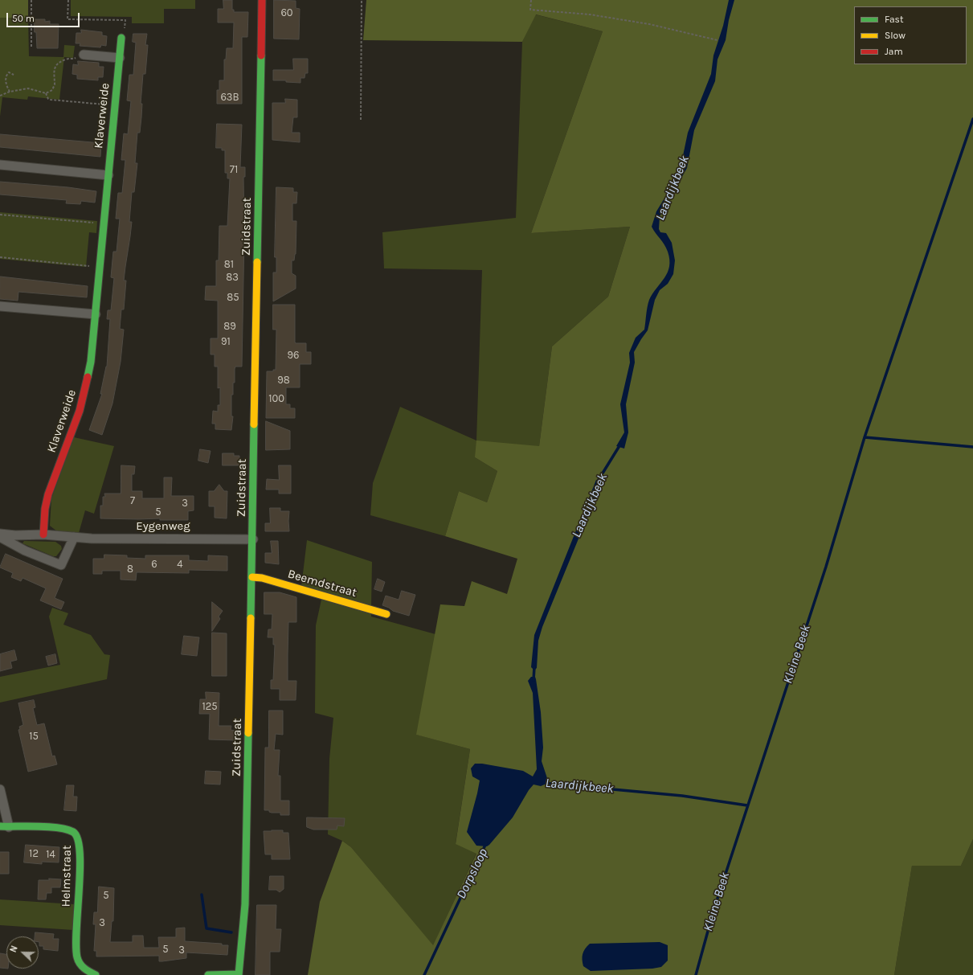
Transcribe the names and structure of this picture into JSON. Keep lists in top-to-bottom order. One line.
{"streets":{"main road":["Klaverweide","Zuidstraat","Beemdstraat","Helmstraat"],"street":["Eygenweg"]},"crossings":[["Klaverweide","Eygenweg"],["Zuidstraat","Eygenweg"],["Zuidstraat","Beemdstraat"]],"water":["Laardijkbeek","Kleine Beek","Dorpsloop"],"house_numbers":["60","63B","71","81","83","85","89","91","96","98","100","7","3","5","6","4","8","125","15","12","14","5","3","5","3"],"legend":["Fast","Slow","Jam"],"scale_bar":"50 m","north":"left"}
